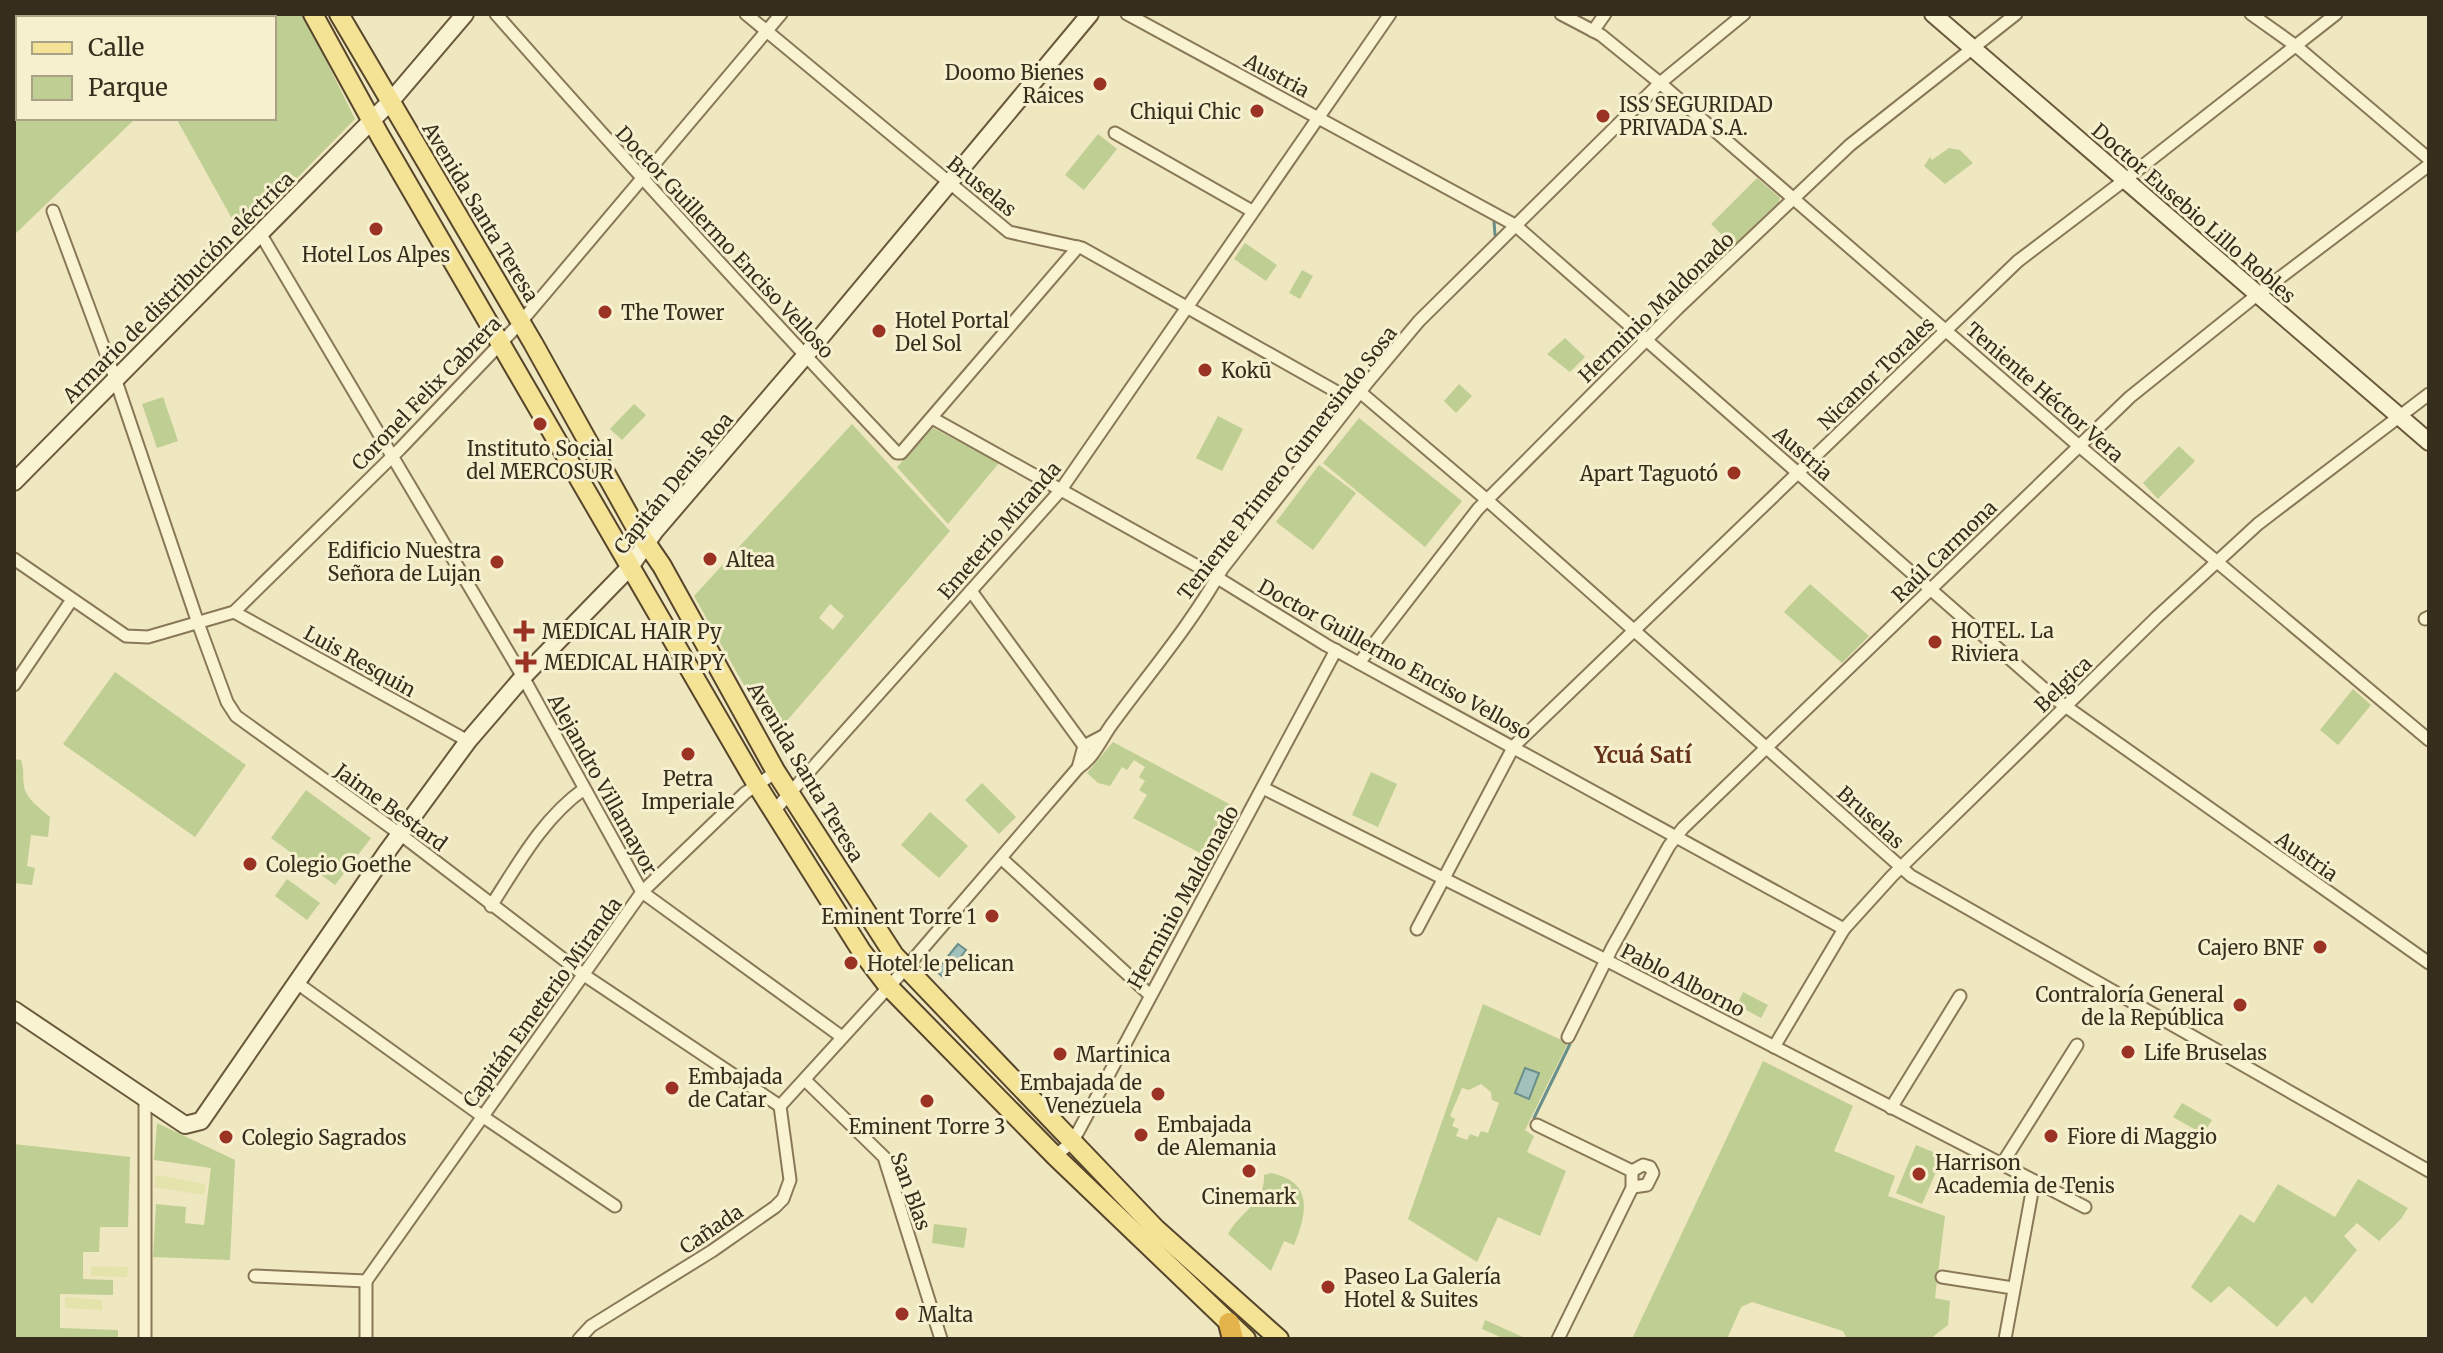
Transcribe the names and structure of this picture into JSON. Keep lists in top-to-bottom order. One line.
{"streets":{"main road":["Avenida Santa Teresa","Doctor Eusebio Lillo Robles","Armario de distribución eléctrica","Capitán Denis Roa"],"street":["Austria","Bruselas","Doctor Guillermo Enciso Velloso","Herminio Maldonado","Nicanor Torales","Teniente Héctor Vera","Coronel Felix Cabrera","Teniente Primero Gumersindo Sosa","Emeterio Miranda","Raúl Carmona","Luis Resquin","Belgica","Alejandro Villamayor","Jaime Bestard","Pablo Alborno","Capitán Emeterio Miranda","San Blas","Cañada"]},"crossings":[["Austria","Herminio Maldonado"],["Austria","Nicanor Torales"],["Austria","Teniente Primero Gumersindo Sosa"],["Austria","Emeterio Miranda"],["Austria","Raúl Carmona"],["Austria","Belgica"],["Bruselas","Doctor Guillermo Enciso Velloso"],["Bruselas","Herminio Maldonado"],["Bruselas","Nicanor Torales"],["Bruselas","Coronel Felix Cabrera"],["Bruselas","Teniente Primero Gumersindo Sosa"],["Bruselas","Capitán Denis Roa"],["Bruselas","Emeterio Miranda"],["Bruselas","Raúl Carmona"],["Bruselas","Belgica"],["Avenida Santa Teresa","Armario de distribución eléctrica"],["Avenida Santa Teresa","Herminio Maldonado"],["Avenida Santa Teresa","Coronel Felix Cabrera"],["Avenida Santa Teresa","Capitán Denis Roa"],["Avenida Santa Teresa","Emeterio Miranda"],["Avenida Santa Teresa","Capitán Emeterio Miranda"],["Doctor Eusebio Lillo Robles","Herminio Maldonado"],["Doctor Eusebio Lillo Robles","Nicanor Torales"],["Doctor Eusebio Lillo Robles","Raúl Carmona"],["Doctor Eusebio Lillo Robles","Belgica"],["Doctor Guillermo Enciso Velloso","Herminio Maldonado"],["Doctor Guillermo Enciso Velloso","Nicanor Torales"],["Doctor Guillermo Enciso Velloso","Coronel Felix Cabrera"],["Doctor Guillermo Enciso Velloso","Teniente Primero Gumersindo Sosa"],["Doctor Guillermo Enciso Velloso","Capitán Denis Roa"],["Doctor Guillermo Enciso Velloso","Emeterio Miranda"],["Doctor Guillermo Enciso Velloso","Raúl Carmona"],["Doctor Guillermo Enciso Velloso","Belgica"],["Armario de distribución eléctrica","Alejandro Villamayor"],["Armario de distribución eléctrica","Jaime Bestard"],["Herminio Maldonado","Teniente Héctor Vera"],["Herminio Maldonado","Pablo Alborno"],["Nicanor Torales","Teniente Héctor Vera"],["Nicanor Torales","Pablo Alborno"],["Teniente Héctor Vera","Teniente Primero Gumersindo Sosa"],["Teniente Héctor Vera","Raúl Carmona"],["Teniente Héctor Vera","Belgica"],["Coronel Felix Cabrera","Luis Resquin"],["Coronel Felix Cabrera","Alejandro Villamayor"],["Coronel Felix Cabrera","Jaime Bestard"],["Capitán Denis Roa","Luis Resquin"],["Capitán Denis Roa","Alejandro Villamayor"],["Capitán Denis Roa","Jaime Bestard"],["Raúl Carmona","Pablo Alborno"],["Belgica","Pablo Alborno"],["Alejandro Villamayor","Capitán Emeterio Miranda"],["Jaime Bestard","Capitán Emeterio Miranda"],["Jaime Bestard","Cañada"]],"districts":["Ycuá Satí"],"places":{"other":["Doomo Bienes Raices","Chiqui Chic","ISS SEGURIDAD PRIVADA S.A.","Hotel Los Alpes","The Tower","Hotel Portal Del Sol","Kokū","Instituto Social del MERCOSUR","Apart Taguotó","Altea","Edificio Nuestra Señora de Lujan","HOTEL. La Riviera","Petra Imperiale","Colegio Goethe","Eminent Torre 1","Cajero BNF","Hotel le pelican","Contraloría General de la República","Life Bruselas","Martinica","Embajada de Catar","Embajada de Venezuela","Eminent Torre 3","Embajada de Alemania","Fiore di Maggio","Colegio Sagrados","Cinemark","Harrison Academia de Tenis","Paseo La Galería Hotel & Suites","Malta"],"health":["MEDICAL HAIR Py","MEDICAL HAIR PY"]},"legend":["Calle","Parque"]}
